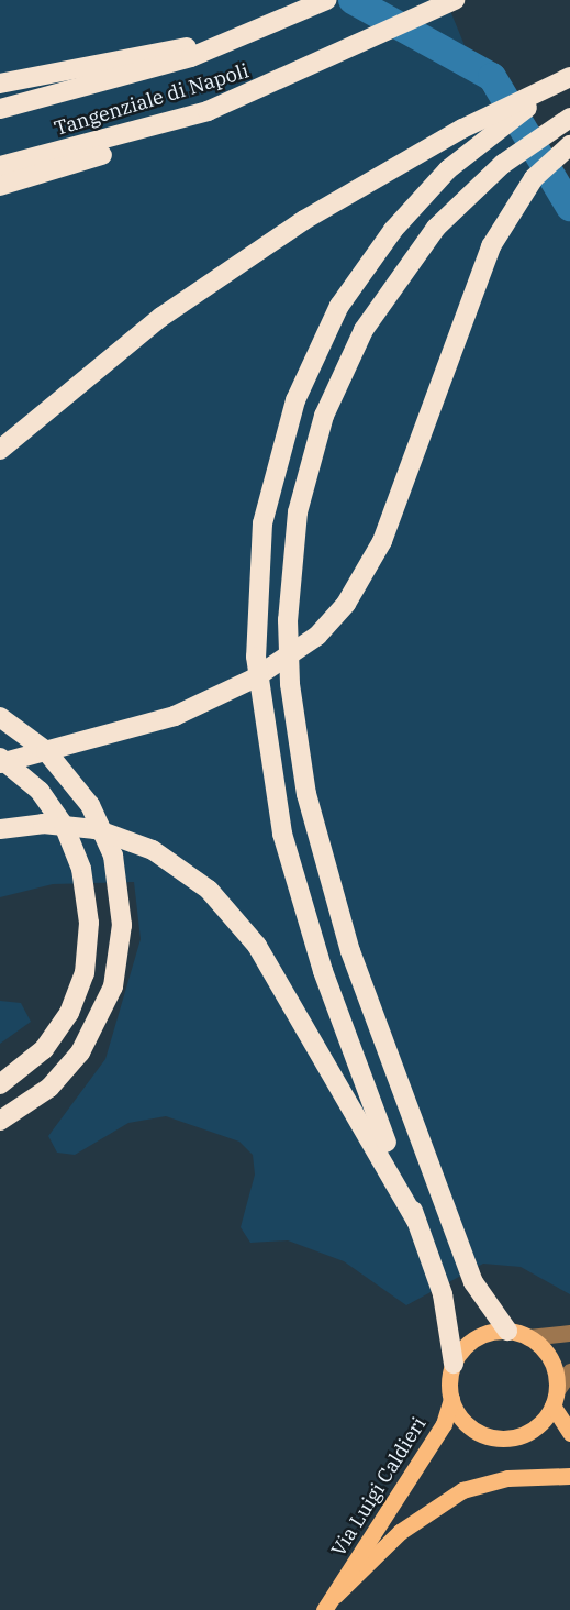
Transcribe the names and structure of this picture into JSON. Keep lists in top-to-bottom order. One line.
{"streets":{"highway":["Tangenziale di Napoli"],"main road":["Via Luigi Caldieri"]}}
